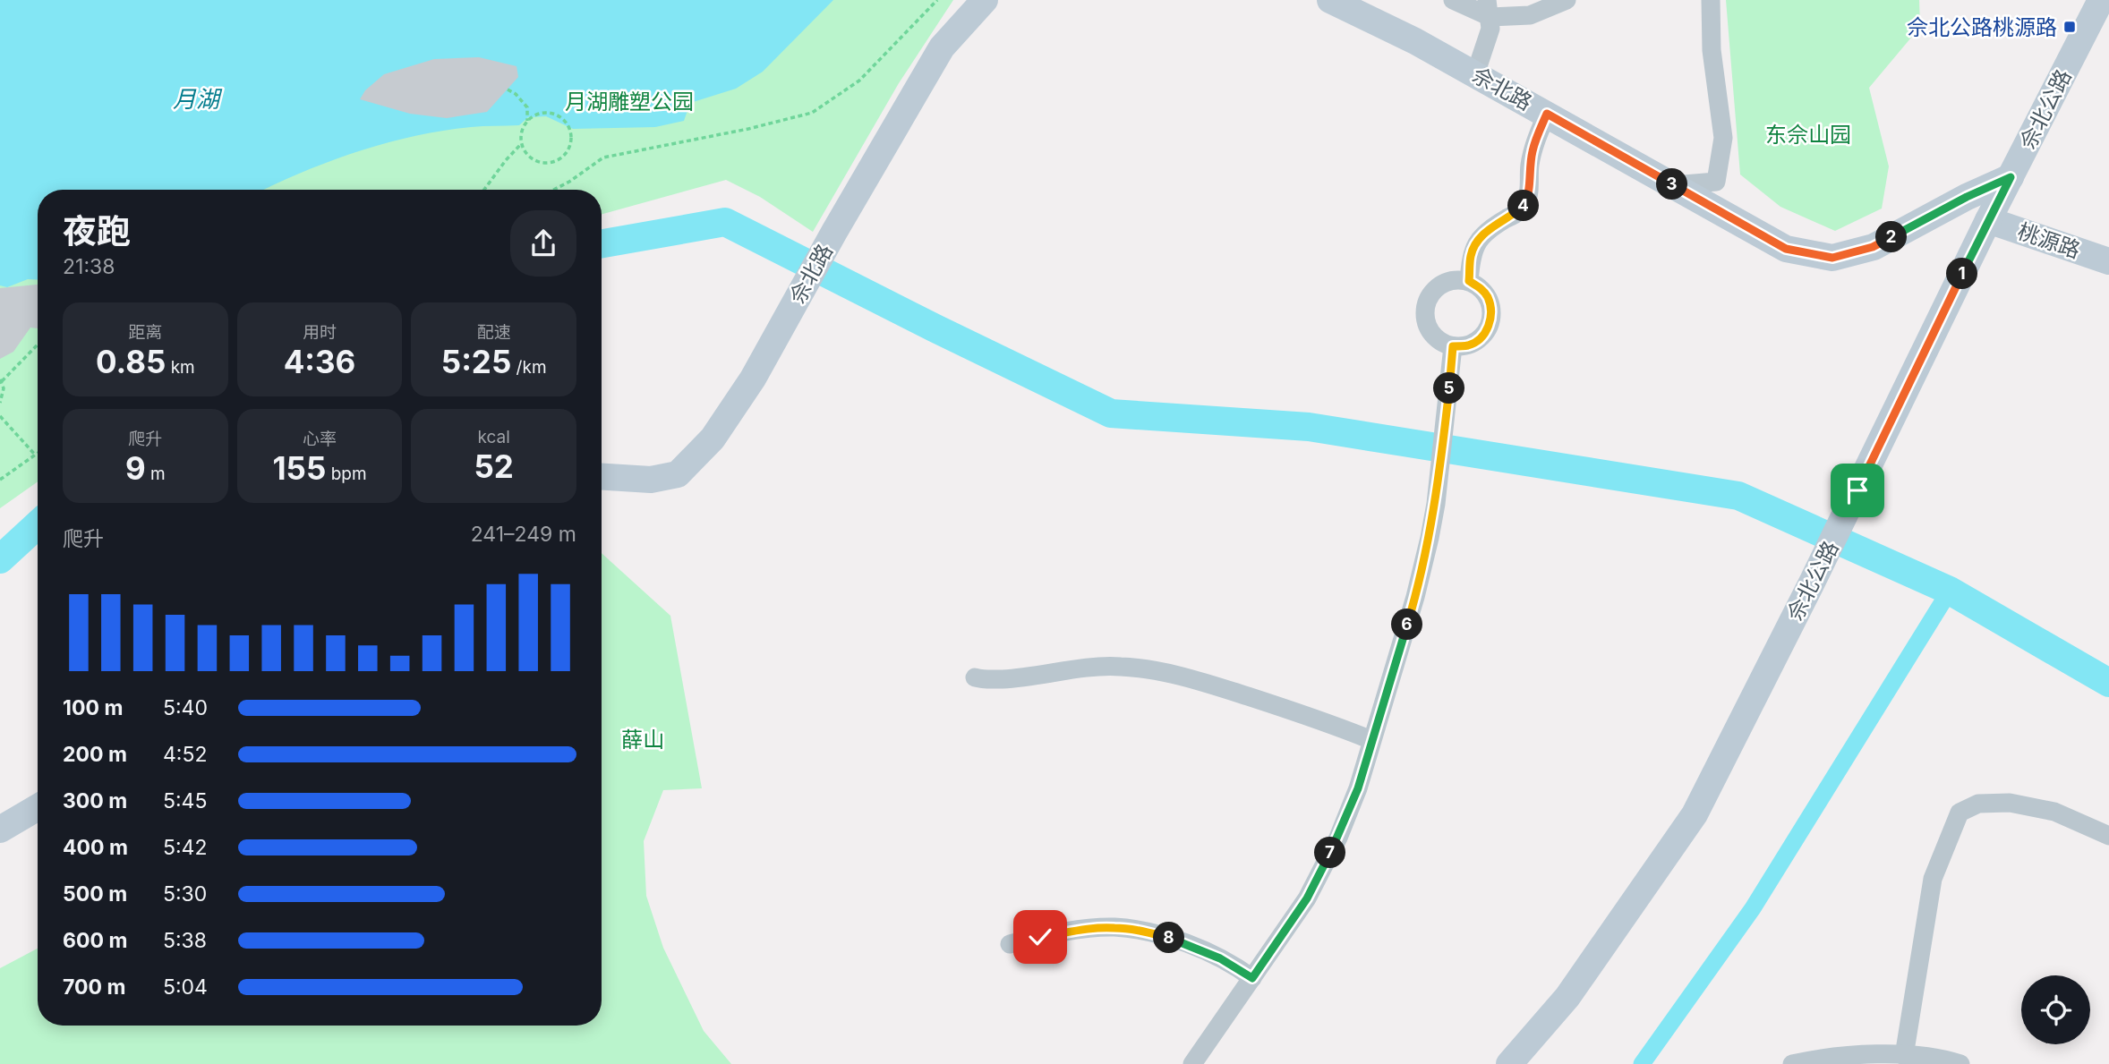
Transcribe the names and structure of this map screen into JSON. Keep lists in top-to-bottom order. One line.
{"streets":{"main road":["佘北路","佘北公路","桃源路"]},"crossings":[["佘北路","佘北公路"],["佘北公路","桃源路"]],"water":["月湖"],"parks":["月湖雕塑公园","东佘山园","薛山"],"places":{"transit":["佘北公路桃源路"]},"page":{"pins":["3","4","2","1","5","6","7","8"],"heading":["夜跑","21:38"],"stats":[["距离","0.85 km"],["用时","4:36"],["配速","5:25 /km"],["爬升","9 m"],["心率","155 bpm"],["kcal","52"]],"chart":["爬升","241–249 m"],"list":[{"name":"100 m","note":"5:40"},{"name":"200 m","note":"4:52"},{"name":"300 m","note":"5:45"},{"name":"400 m","note":"5:42"},{"name":"500 m","note":"5:30"},{"name":"600 m","note":"5:38"},{"name":"700 m","note":"5:04"}]}}
